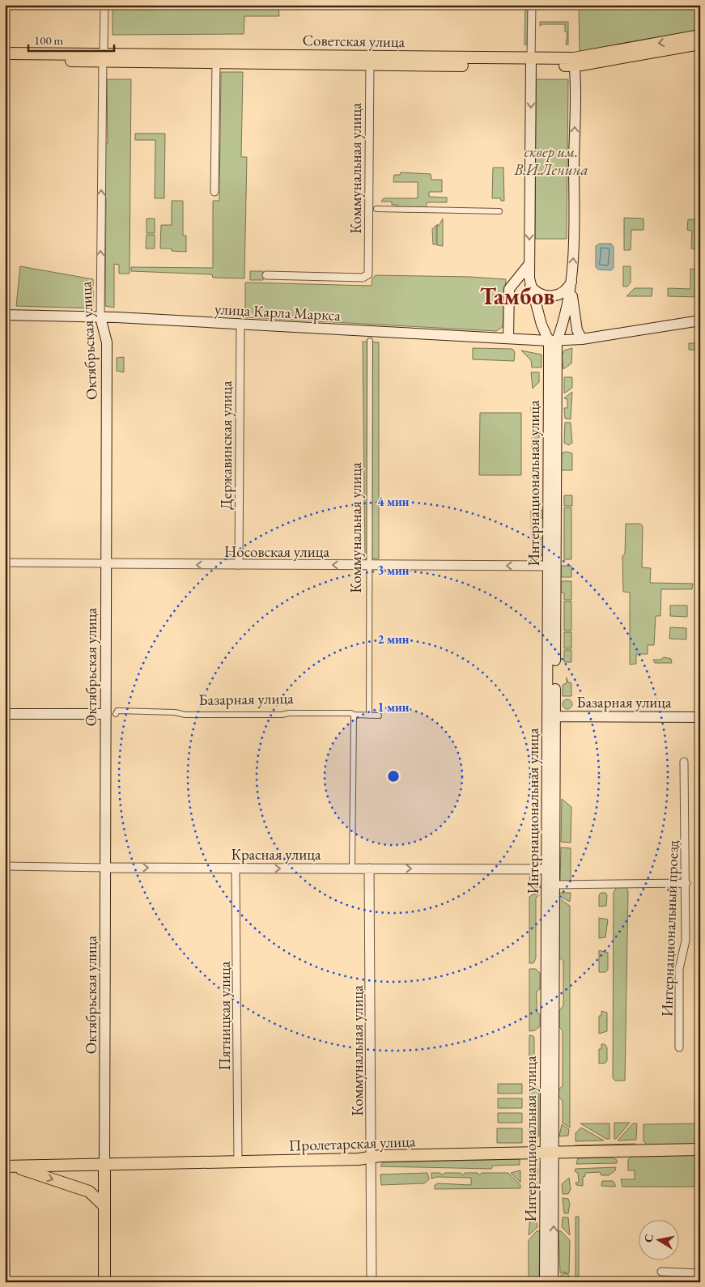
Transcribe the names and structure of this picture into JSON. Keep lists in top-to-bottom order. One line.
{"streets":{"main road":["Советская улица","улица Карла Маркса","Октябрьская улица","Интернациональная улица","Базарная улица","Пролетарская улица"],"street":["Коммунальная улица","Державинская улица","Носовская улица","Красная улица","Интернациональный проезд","Пятницкая улица"]},"crossings":[["Советская улица","Коммунальная улица"],["Советская улица","Октябрьская улица"],["Советская улица","Интернациональная улица"],["Коммунальная улица","Носовская улица"],["Коммунальная улица","Базарная улица"],["Коммунальная улица","Красная улица"],["Коммунальная улица","Пролетарская улица"],["улица Карла Маркса","Октябрьская улица"],["улица Карла Маркса","Державинская улица"],["улица Карла Маркса","Интернациональная улица"],["Октябрьская улица","Носовская улица"],["Октябрьская улица","Базарная улица"],["Октябрьская улица","Красная улица"],["Октябрьская улица","Пролетарская улица"],["Державинская улица","Носовская улица"],["Интернациональная улица","Носовская улица"],["Интернациональная улица","Базарная улица"],["Интернациональная улица","Красная улица"],["Интернациональная улица","Пролетарская улица"],["Красная улица","Пятницкая улица"],["Пятницкая улица","Пролетарская улица"]],"one_way":["Носовская улица","Красная улица"],"districts":["Тамбов"],"parks":["сквер им. В.И.Ленина"],"scale_bar":"100 m","north":"left","rings":["4 мин","3 мин","2 мин","1 мин"]}
